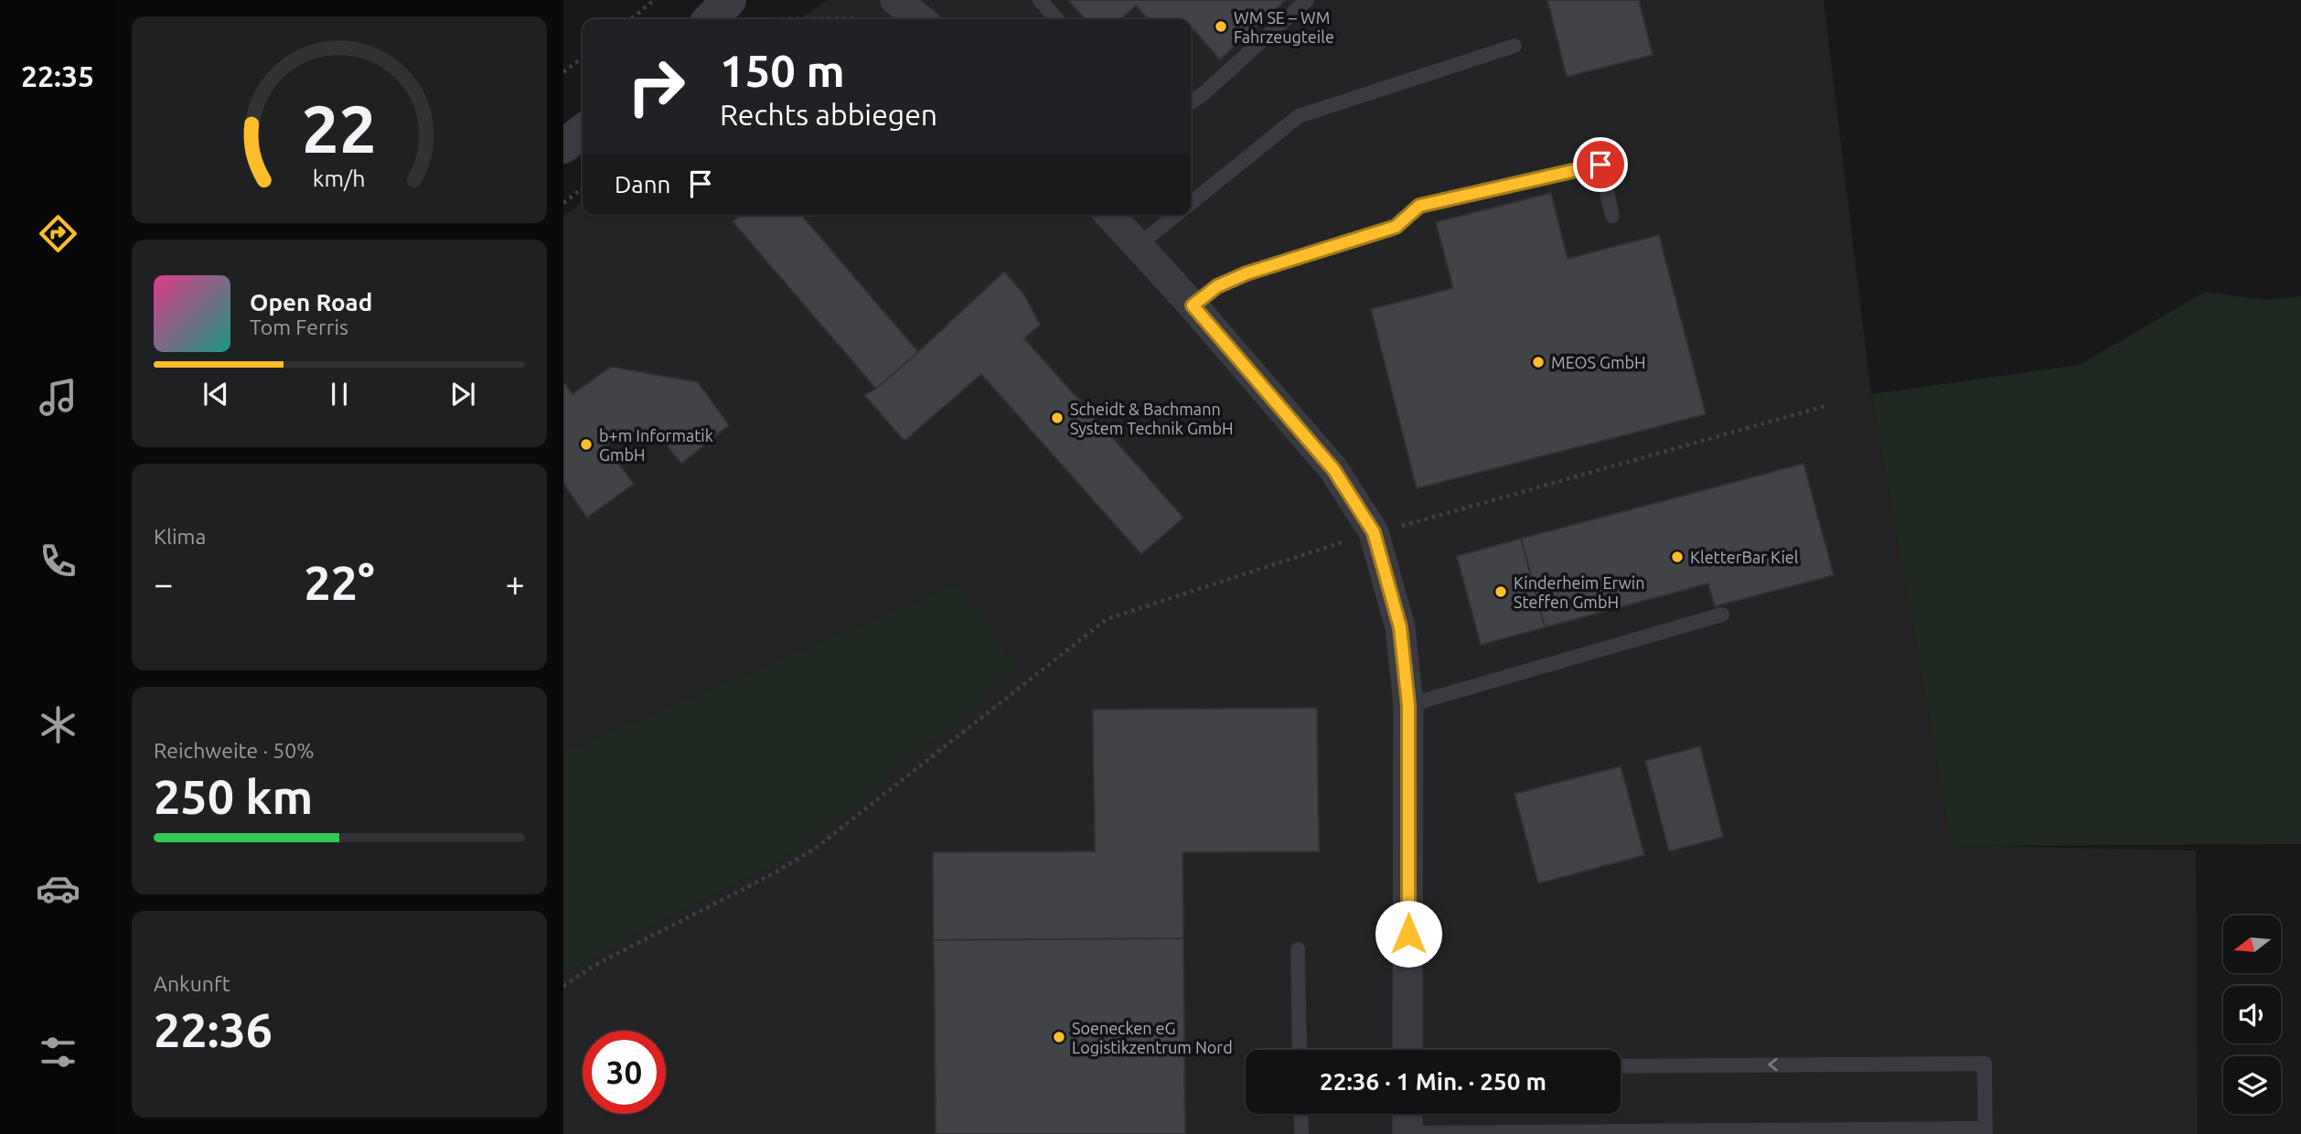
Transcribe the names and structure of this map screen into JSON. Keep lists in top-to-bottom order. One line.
{"places":["WM SE – WM Fahrzeugteile","MEOS GmbH","Scheidt & Bachmann System Technik GmbH","b+m Informatik GmbH","KletterBar Kiel","Kinderheim Erwin Steffen GmbH","Soenecken eG Logistikzentrum Nord"],"north":"left","page":{"tabs":"22:35","turn":["150 m","Rechts abbiegen"],"then":"Dann","song":["Open Road","Tom Ferris"],"tile":["Klima",["Reichweite · 50%","250 km"],["Ankunft","22:36"]],"heat":["−","22°","+"],"limit":"30","trip":"22:36 · 1 Min. · 250 m","gauge":["22","km/h"]}}
